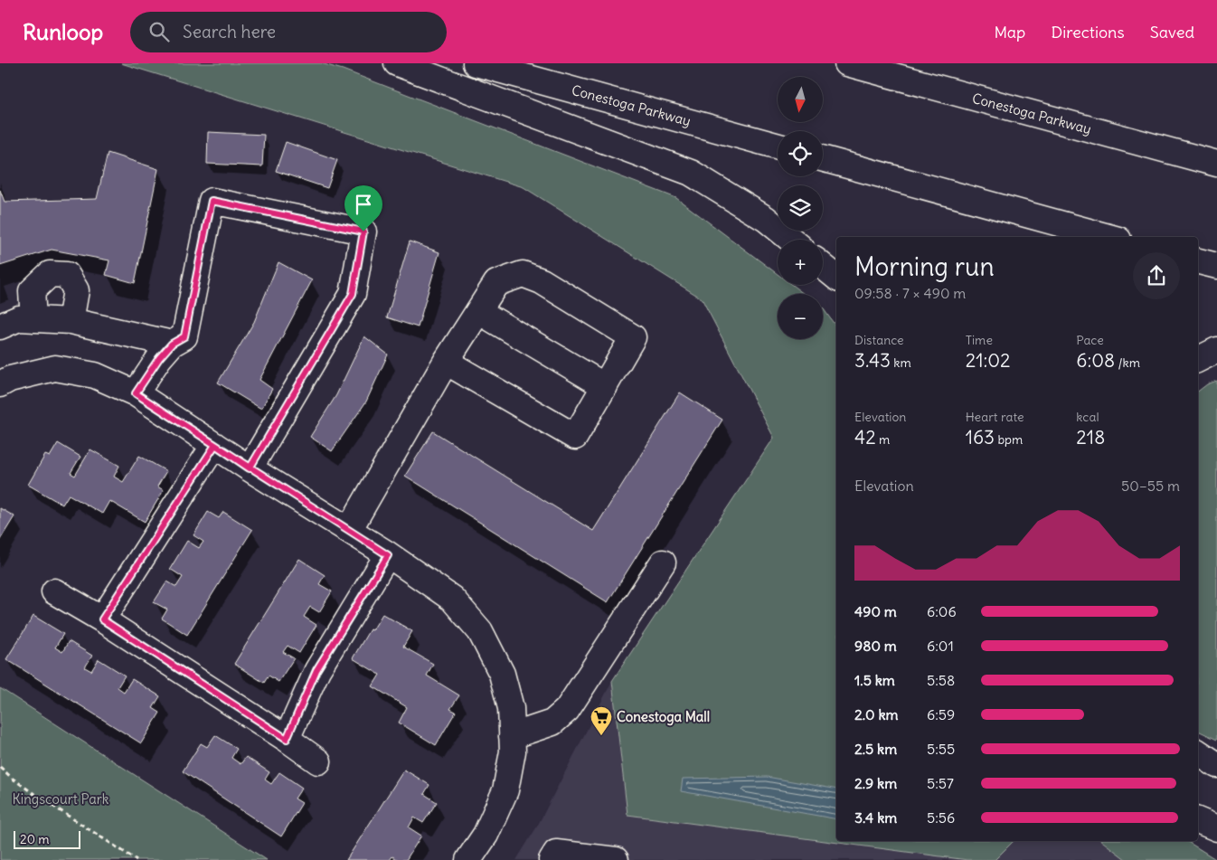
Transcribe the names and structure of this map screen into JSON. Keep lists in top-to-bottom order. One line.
{"streets":{"main road":["Conestoga Parkway"]},"parks":["Kingscourt Park"],"places":{"supermarket":["Conestoga Mall"]},"scale_bar":"20 m","north":"bottom","page":{"header":"Runloop","search":"Search here","nav":["Map","Directions","Saved"],"map_buttons":["+","−"],"heading":["Morning run","09:58 · 7 × 490 m"],"stats":[["Distance","3.43 km"],["Time","21:02"],["Pace","6:08 /km"],["Elevation","42 m"],["Heart rate","163 bpm"],["kcal","218"]],"chart":["Elevation","50–55 m"],"list":[{"name":"490 m","note":"6:06"},{"name":"980 m","note":"6:01"},{"name":"1.5 km","note":"5:58"},{"name":"2.0 km","note":"6:59"},{"name":"2.5 km","note":"5:55"},{"name":"2.9 km","note":"5:57"},{"name":"3.4 km","note":"5:56"}],"scale":"20 m"}}
